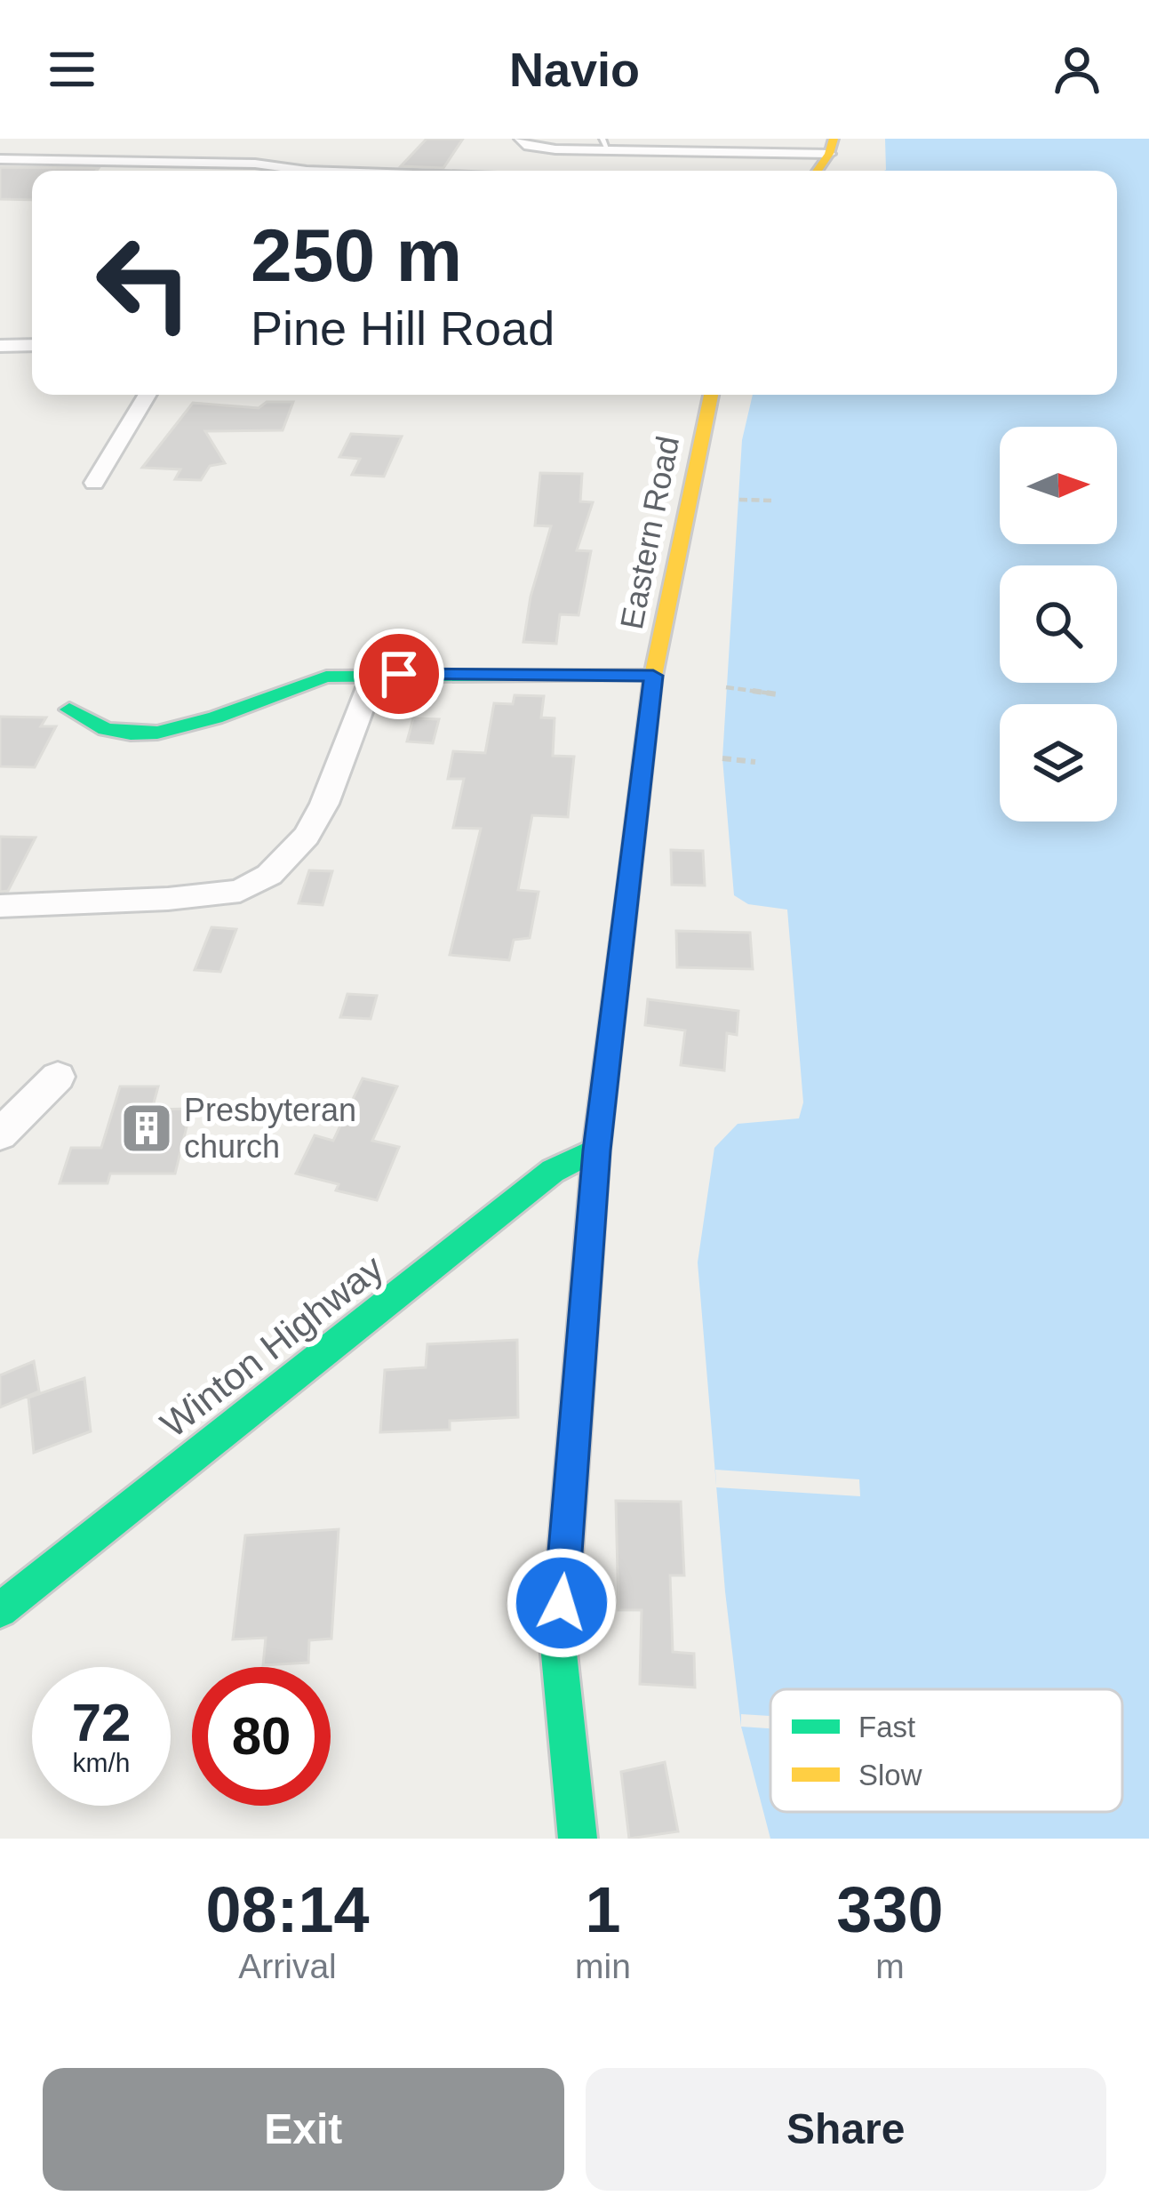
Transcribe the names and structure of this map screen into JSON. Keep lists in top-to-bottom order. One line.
{"streets":{"main road":["Eastern Road","Winton Highway"]},"crossings":[["Eastern Road","Winton Highway"]],"places":{"building":["Presbyteran church"]},"legend":["Fast","Slow"],"north":"right","page":{"header":"Navio","turn":["250 m","Pine Hill Road"],"speed":"72 km/h","limit":"80","eta":["08:14","Arrival","1","min","330","m"],"buttons":["Exit","Share"]}}
